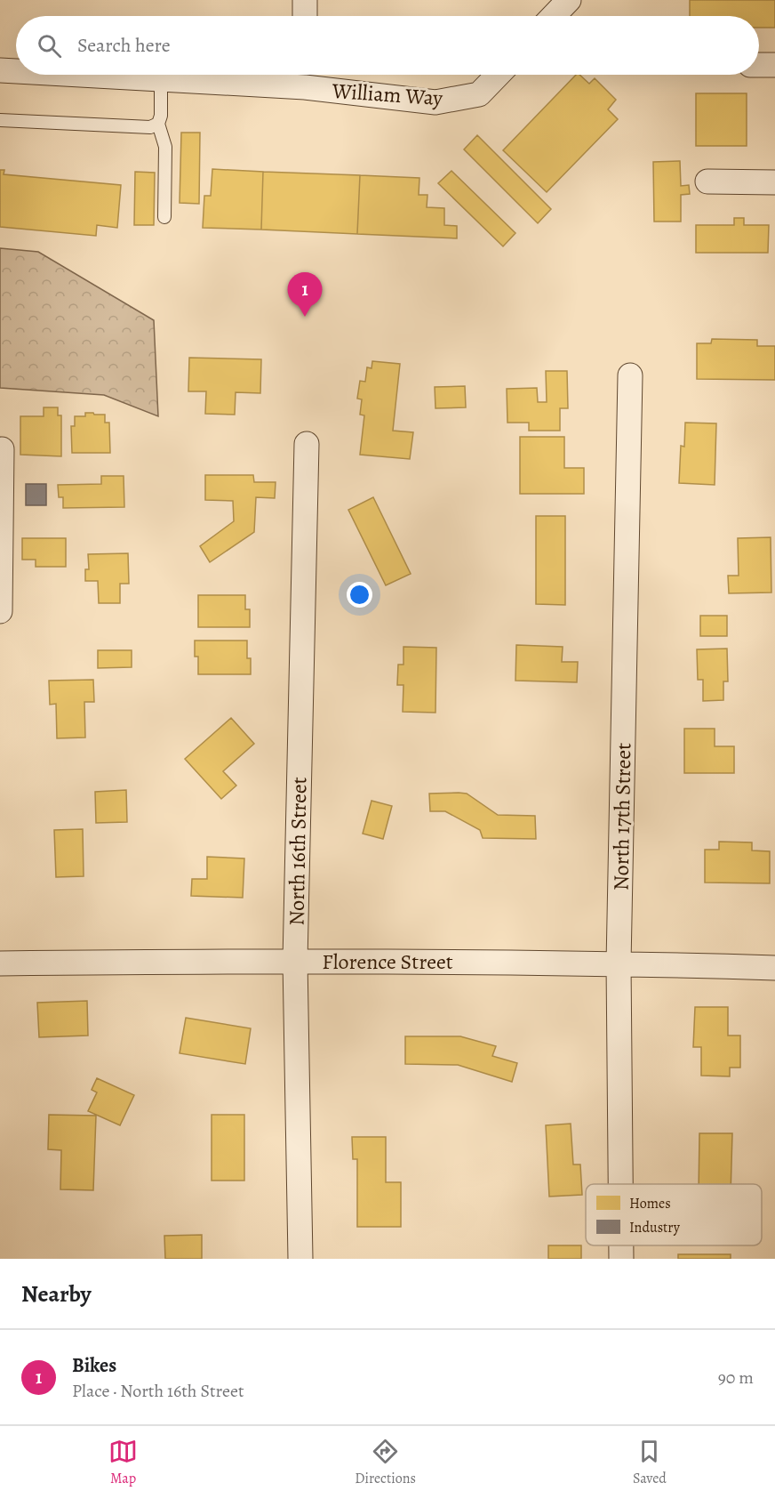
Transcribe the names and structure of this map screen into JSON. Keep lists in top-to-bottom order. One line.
{"streets":{"street":["William Way","North 17th Street","North 16th Street","Florence Street"]},"crossings":[["North 17th Street","Florence Street"],["North 16th Street","Florence Street"]],"legend":["Homes","Industry"],"page":{"search":"Search here","pins":"1","heading":"Nearby","list":[{"mark":"1","name":"Bikes","note":"Place · North 16th Street","value":"90 m"}],"nav":["Map","Directions","Saved"]}}
